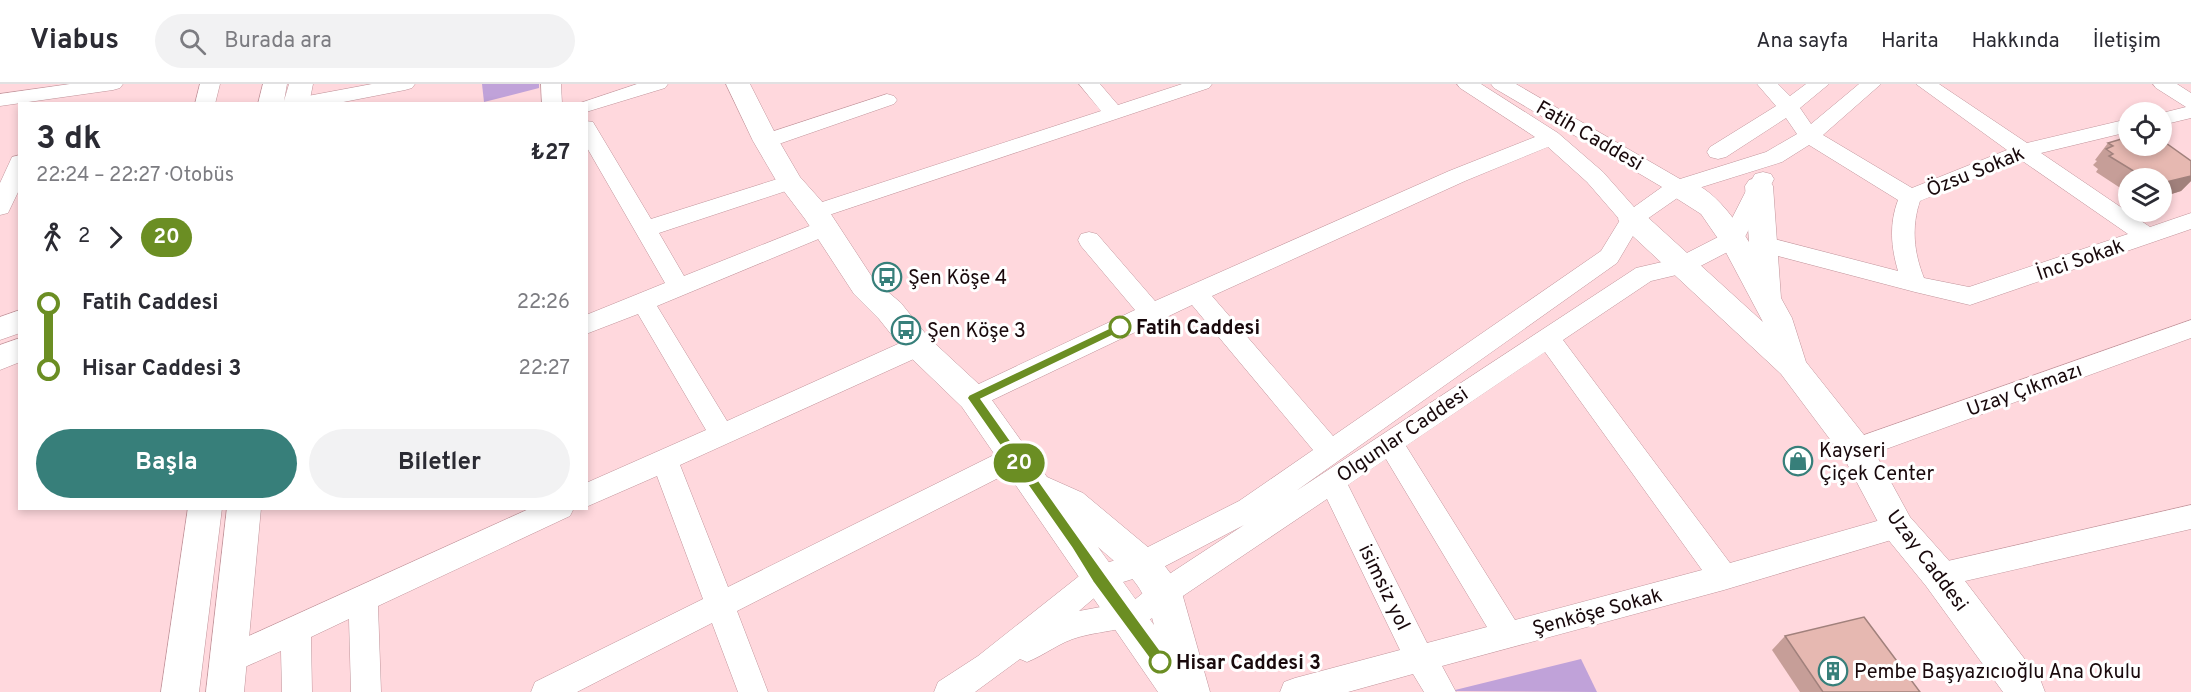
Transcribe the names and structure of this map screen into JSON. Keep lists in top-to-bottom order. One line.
{"streets":{"main road":["Uzay Caddesi"],"street":["Fatih Caddesi","Özsu Sokak","İnci Sokak","Uzay Çıkmazı","Olgunlar Caddesi","isimsiz yol","Şenköşe Sokak"]},"crossings":[["Fatih Caddesi","Olgunlar Caddesi"],["Fatih Caddesi","Uzay Caddesi"],["Özsu Sokak","İnci Sokak"],["Uzay Çıkmazı","Uzay Caddesi"],["Olgunlar Caddesi","Uzay Caddesi"],["Olgunlar Caddesi","isimsiz yol"],["Uzay Caddesi","Şenköşe Sokak"],["isimsiz yol","Şenköşe Sokak"]],"places":{"bus stop":["Şen Köşe 4","Şen Köşe 3"],"other":["Fatih Caddesi","Hisar Caddesi 3"],"shop":["Kayseri Çiçek Center"],"building":["Pembe Başyazıcıoğlu Ana Okulu"]},"lines":["bus line 20"],"page":{"header":"Viabus","search":"Burada ara","nav":["Ana sayfa","Harita","Hakkında","İletişim"],"on_map":"20","heading":["3 dk","22:24 – 22:27 · Otobüs","₺27"],"legs":["2","20"],"list":[{"name":"Fatih Caddesi","value":"22:26"},{"name":"Hisar Caddesi 3","value":"22:27"}],"buttons":["Başla","Biletler"]}}
